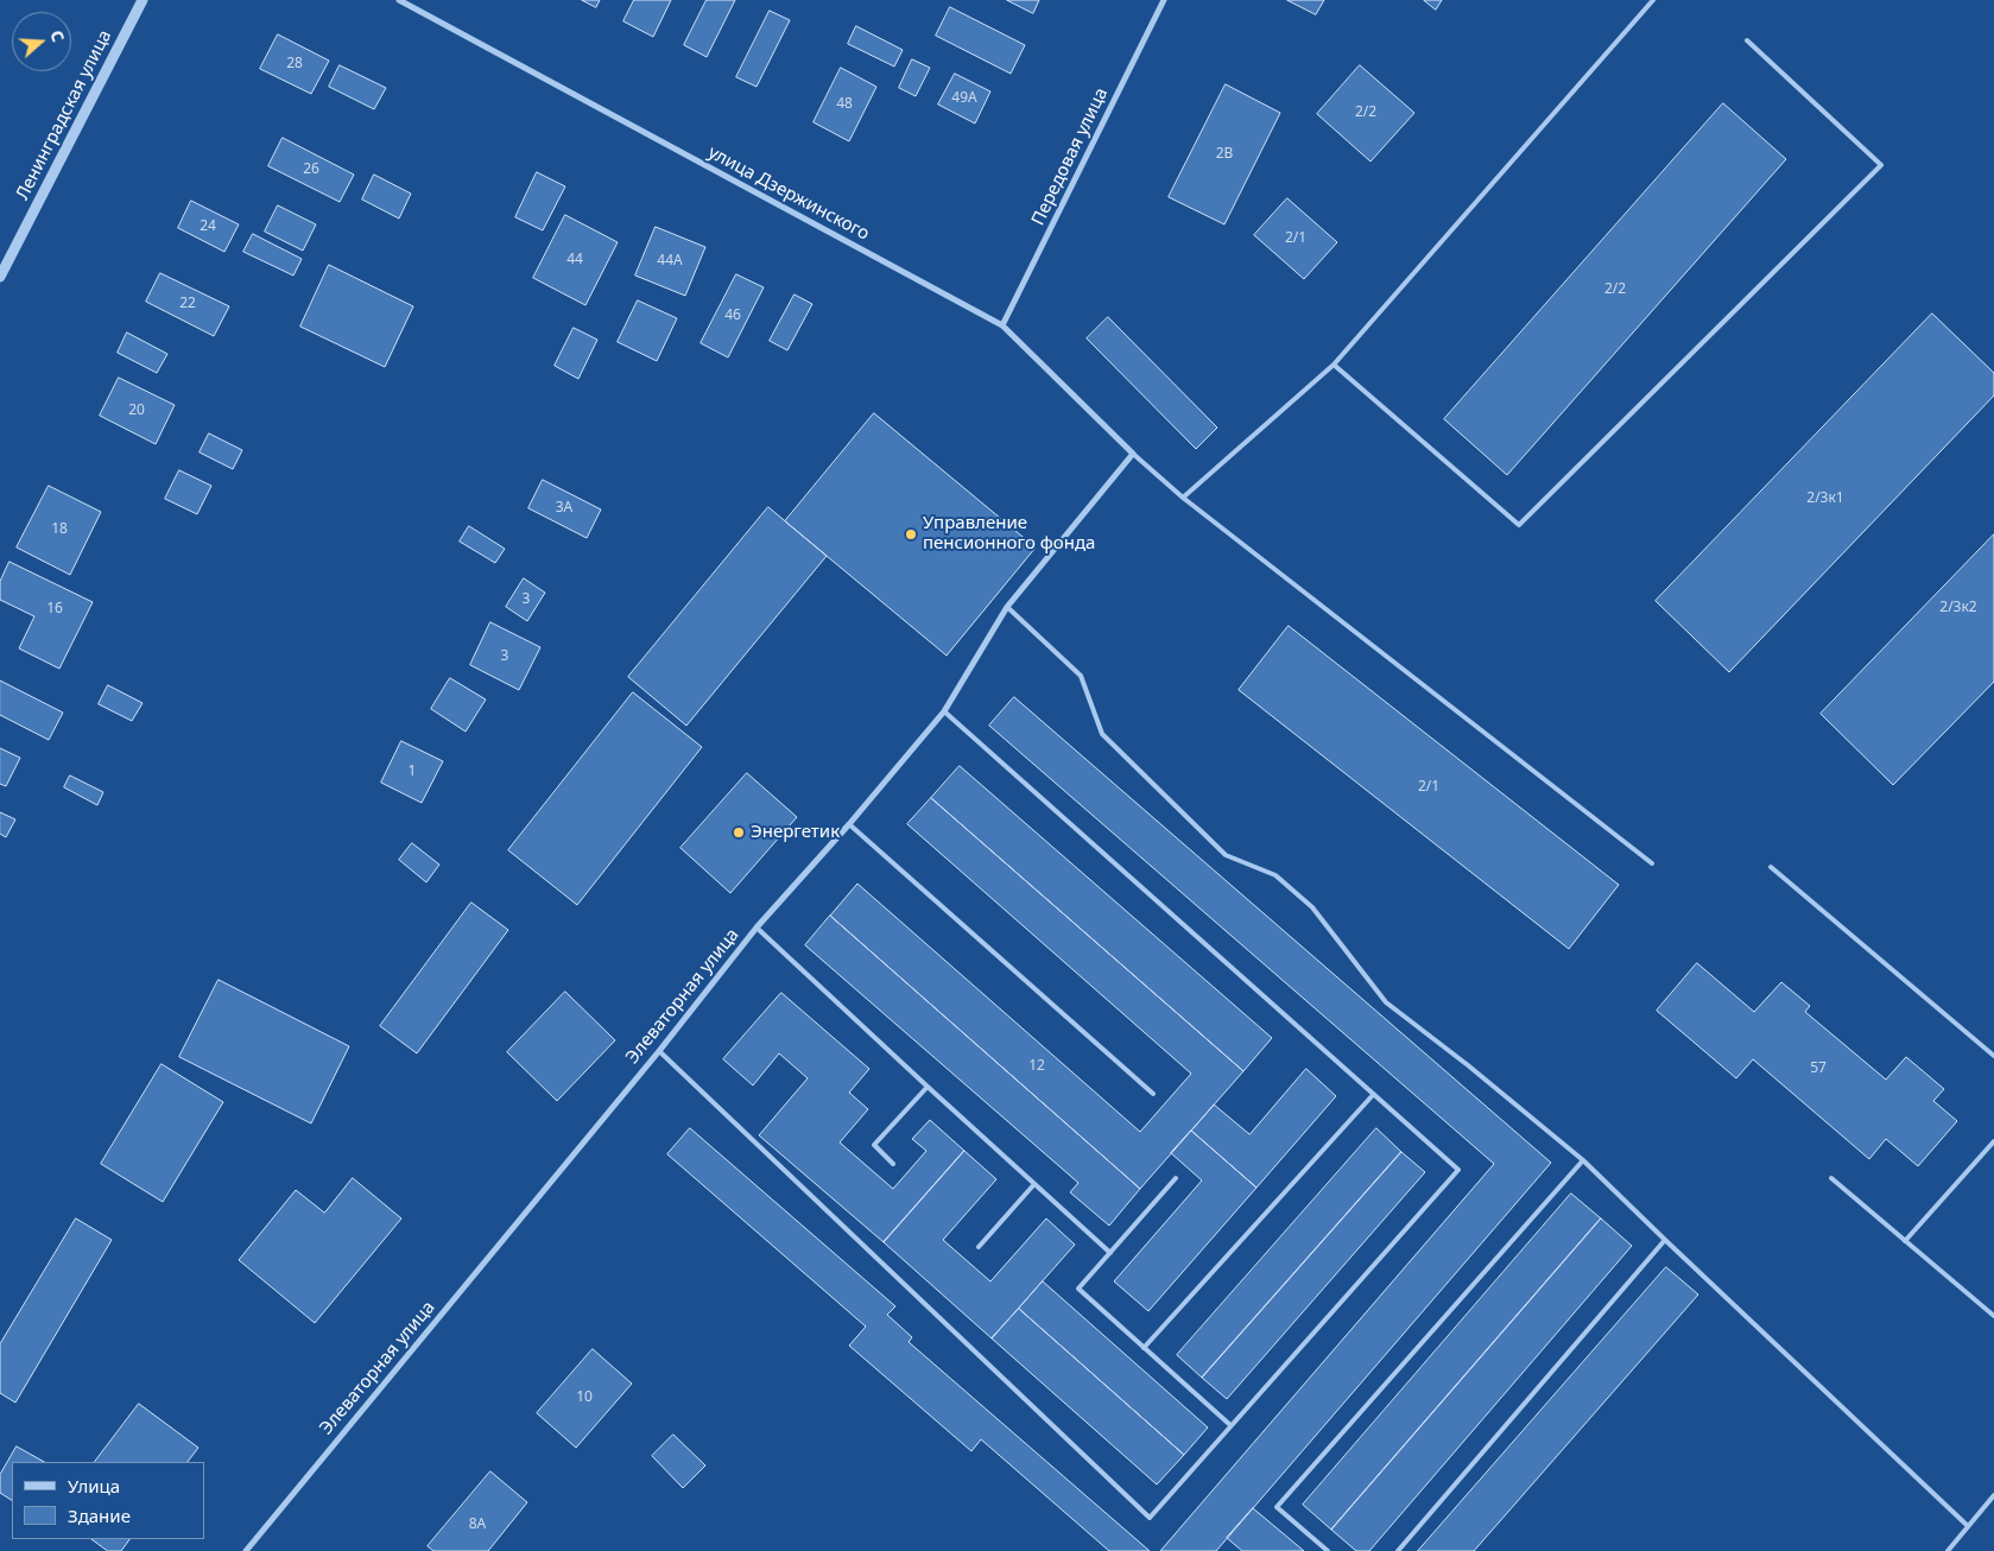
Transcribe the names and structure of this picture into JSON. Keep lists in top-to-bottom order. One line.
{"streets":{"street":["Ленинградская улица","Передовая улица","улица Дзержинского","Элеваторная улица"]},"crossings":[["Передовая улица","улица Дзержинского"],["улица Дзержинского","Элеваторная улица"]],"places":["Управление пенсионного фонда","Энергетик"],"house_numbers":["28","49А","48","2/2","2В","26","24","2/1","44","44А","2/2","22","46","20","2/3к1","3А","18","3","2/3к2","16","3","1","2/1","12","57","10","8А"],"legend":["Улица","Здание"],"north":"right"}
